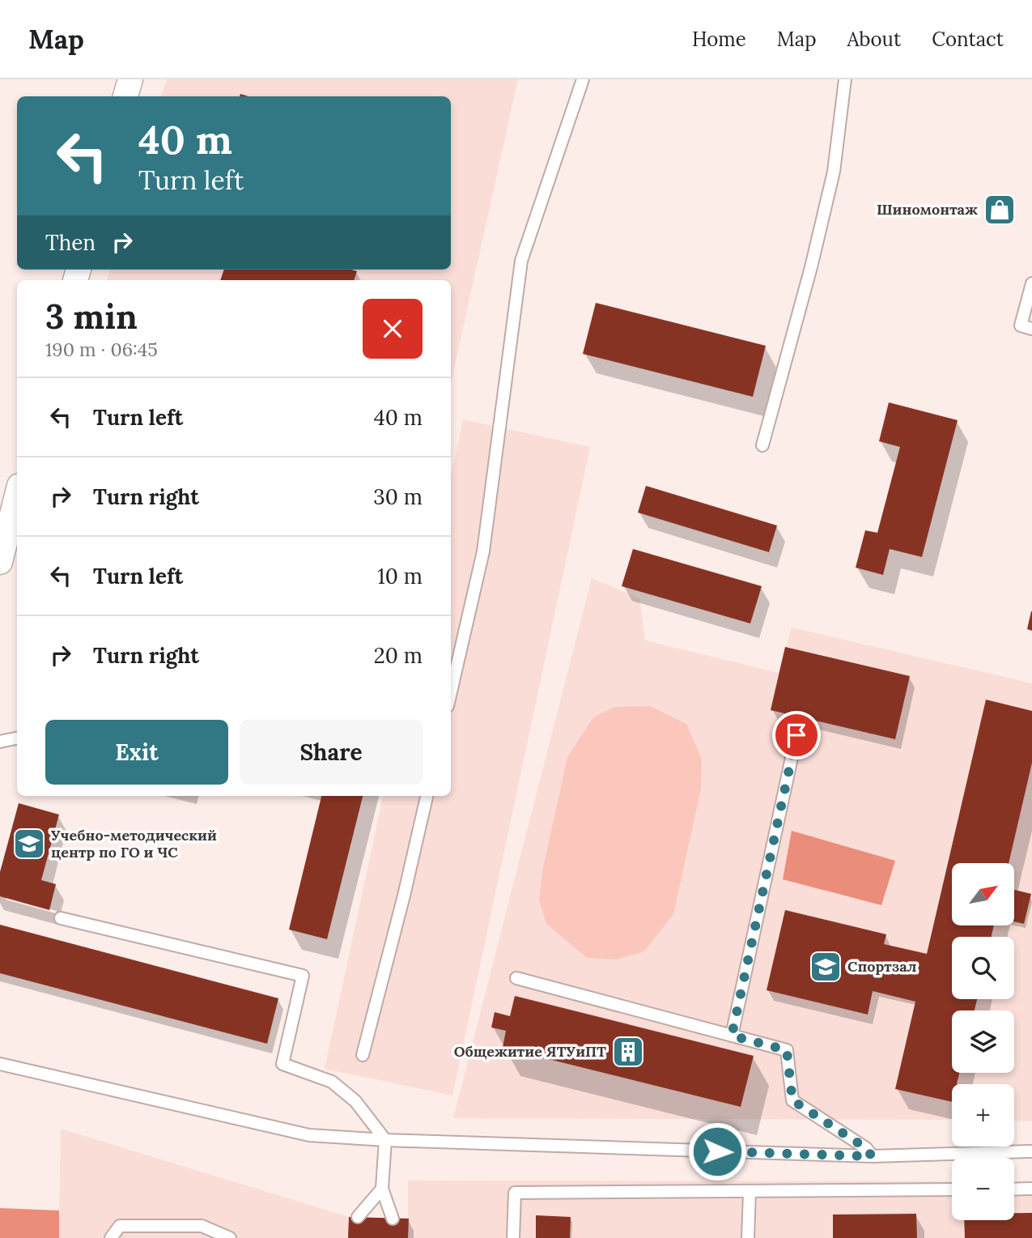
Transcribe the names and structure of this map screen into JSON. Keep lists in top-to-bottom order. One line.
{"places":{"shop":["Шиномонтаж"],"school or university":["Учебно-методический центр по ГО и ЧС","Спортзал"],"building":["Общежитие ЯТУиПТ"]},"north":"top right","page":{"header":"Map","nav":["Home","Map","About","Contact"],"turn":["40 m","Turn left"],"then":"Then","heading":["3 min","190 m · 06:45"],"list":[{"name":"Turn left","value":"40 m"},{"name":"Turn right","value":"30 m"},{"name":"Turn left","value":"10 m"},{"name":"Turn right","value":"20 m"}],"buttons":["Exit","Share"],"map_buttons":["+","−"]}}
